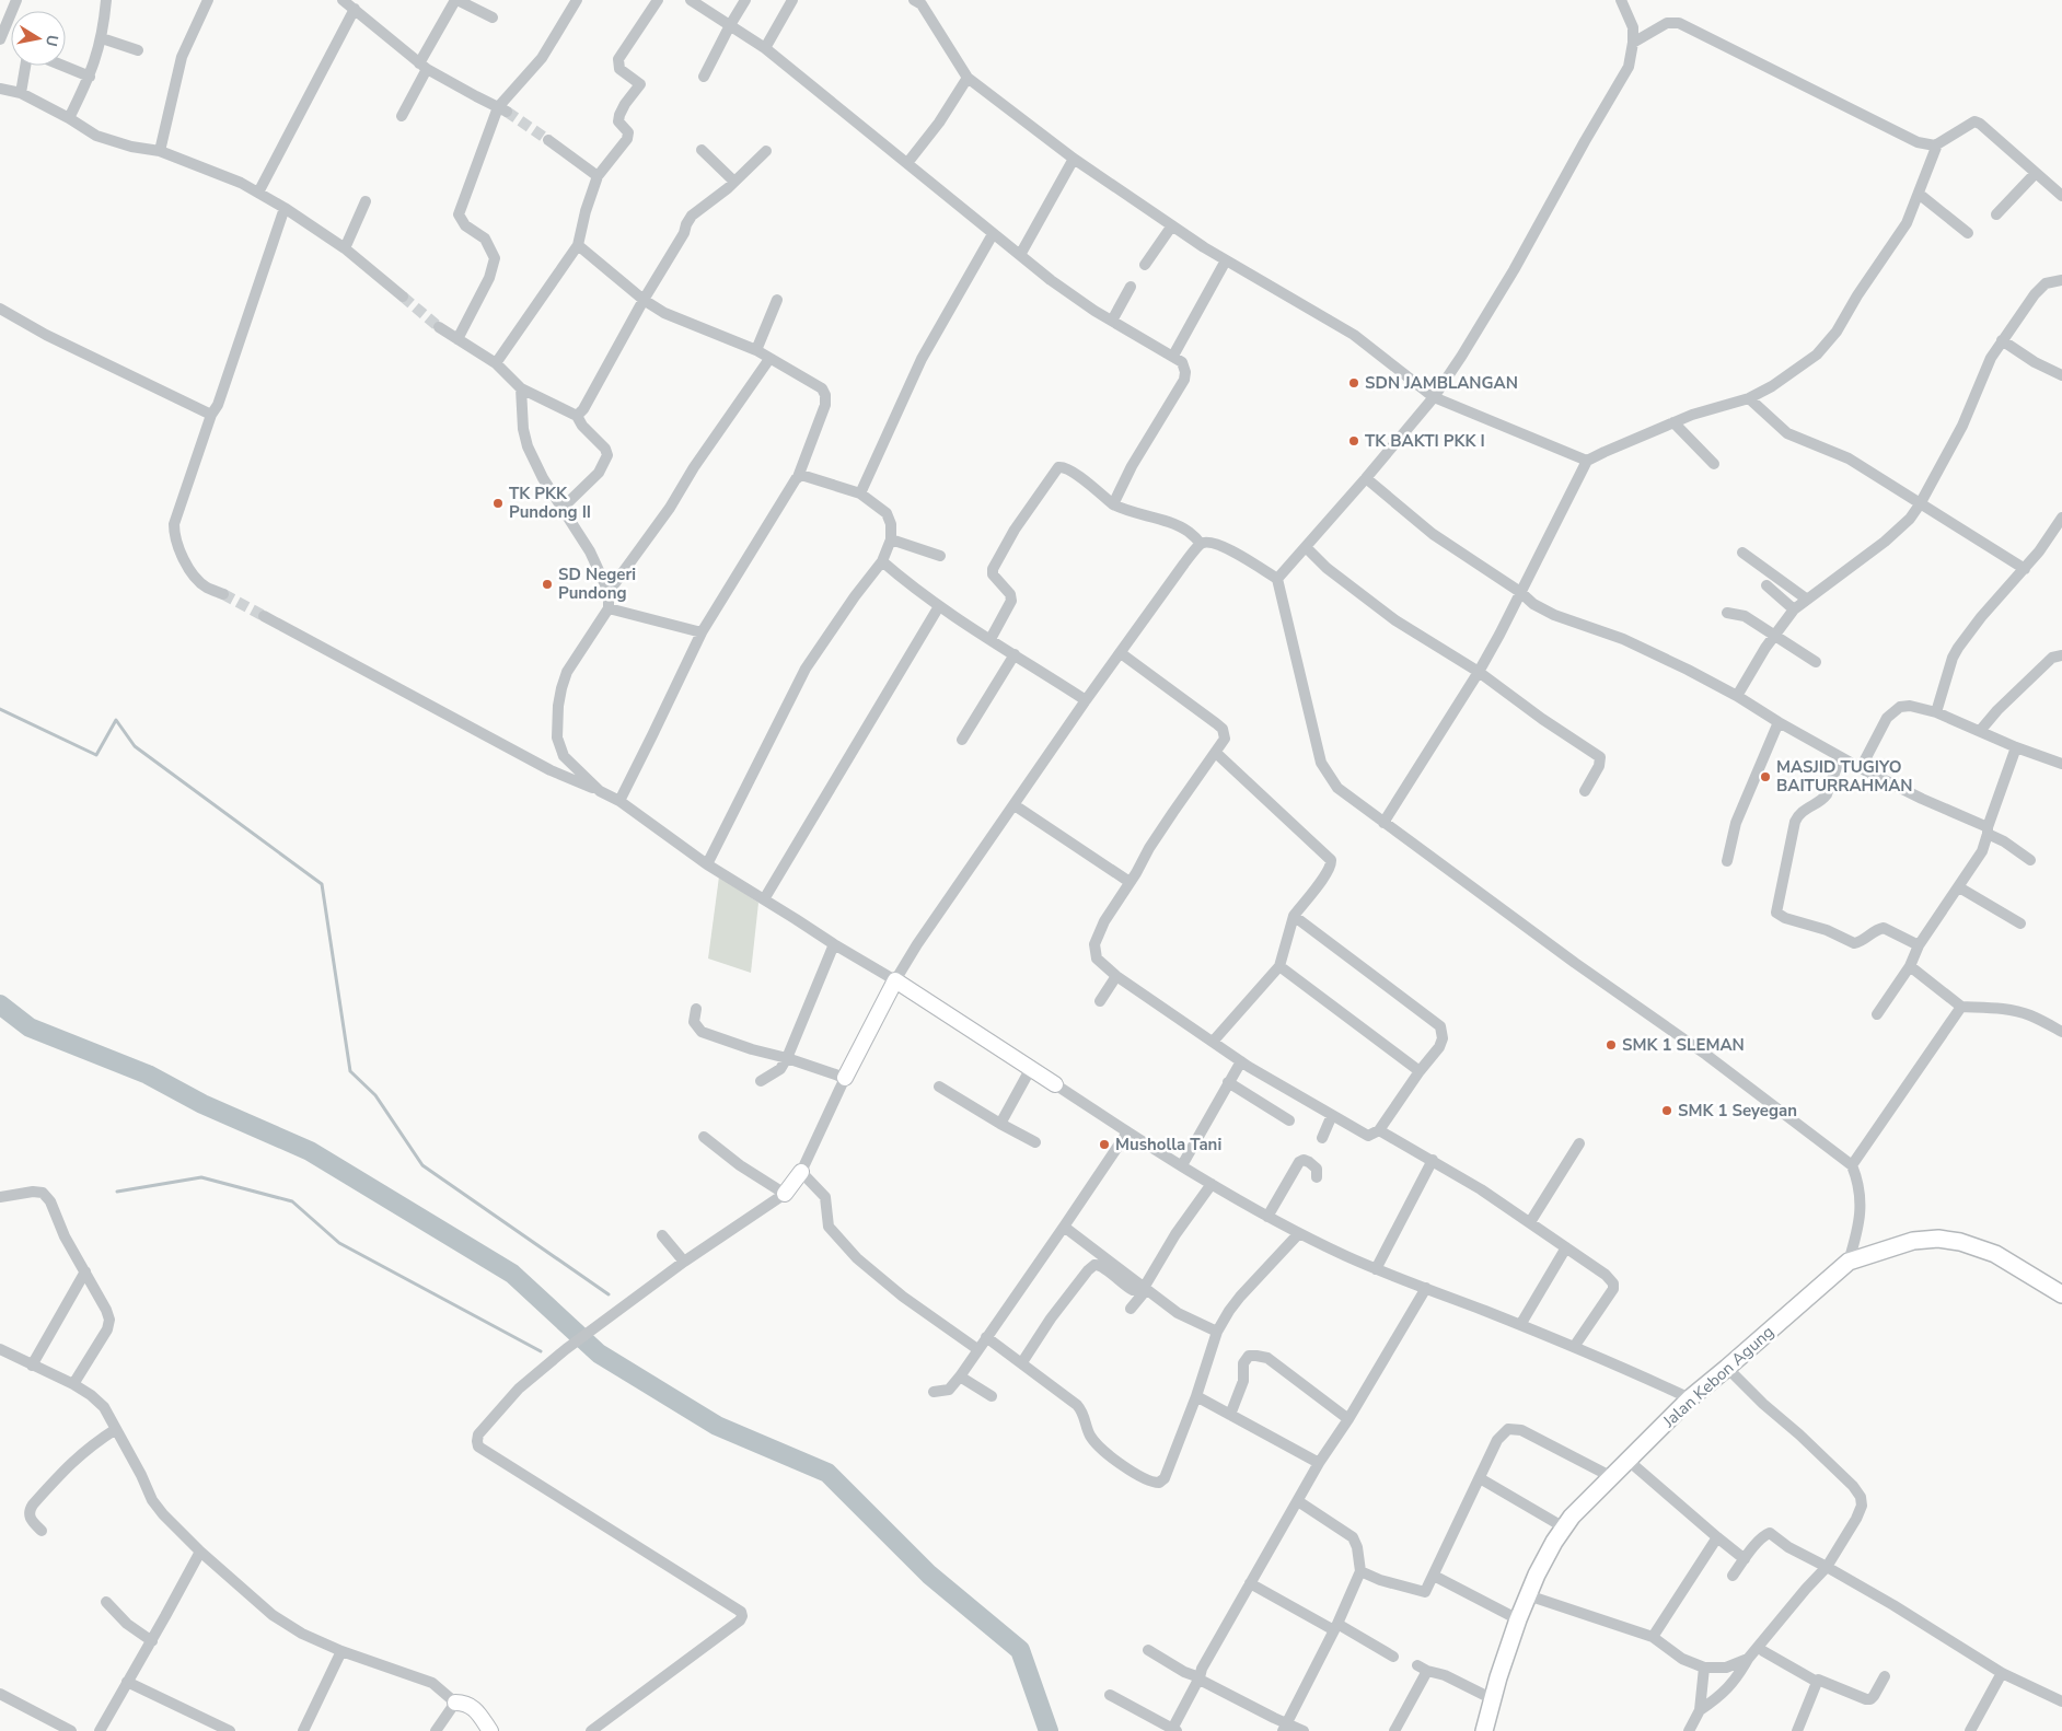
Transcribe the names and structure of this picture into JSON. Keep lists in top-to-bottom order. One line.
{"streets":{"main road":["Jalan Kebon Agung"]},"places":["SDN JAMBLANGAN","TK BAKTI PKK I","TK PKK Pundong II","SD Negeri Pundong","MASJID TUGIYO BAITURRAHMAN","SMK 1 SLEMAN","SMK 1 Seyegan","Musholla Tani"],"north":"right"}
